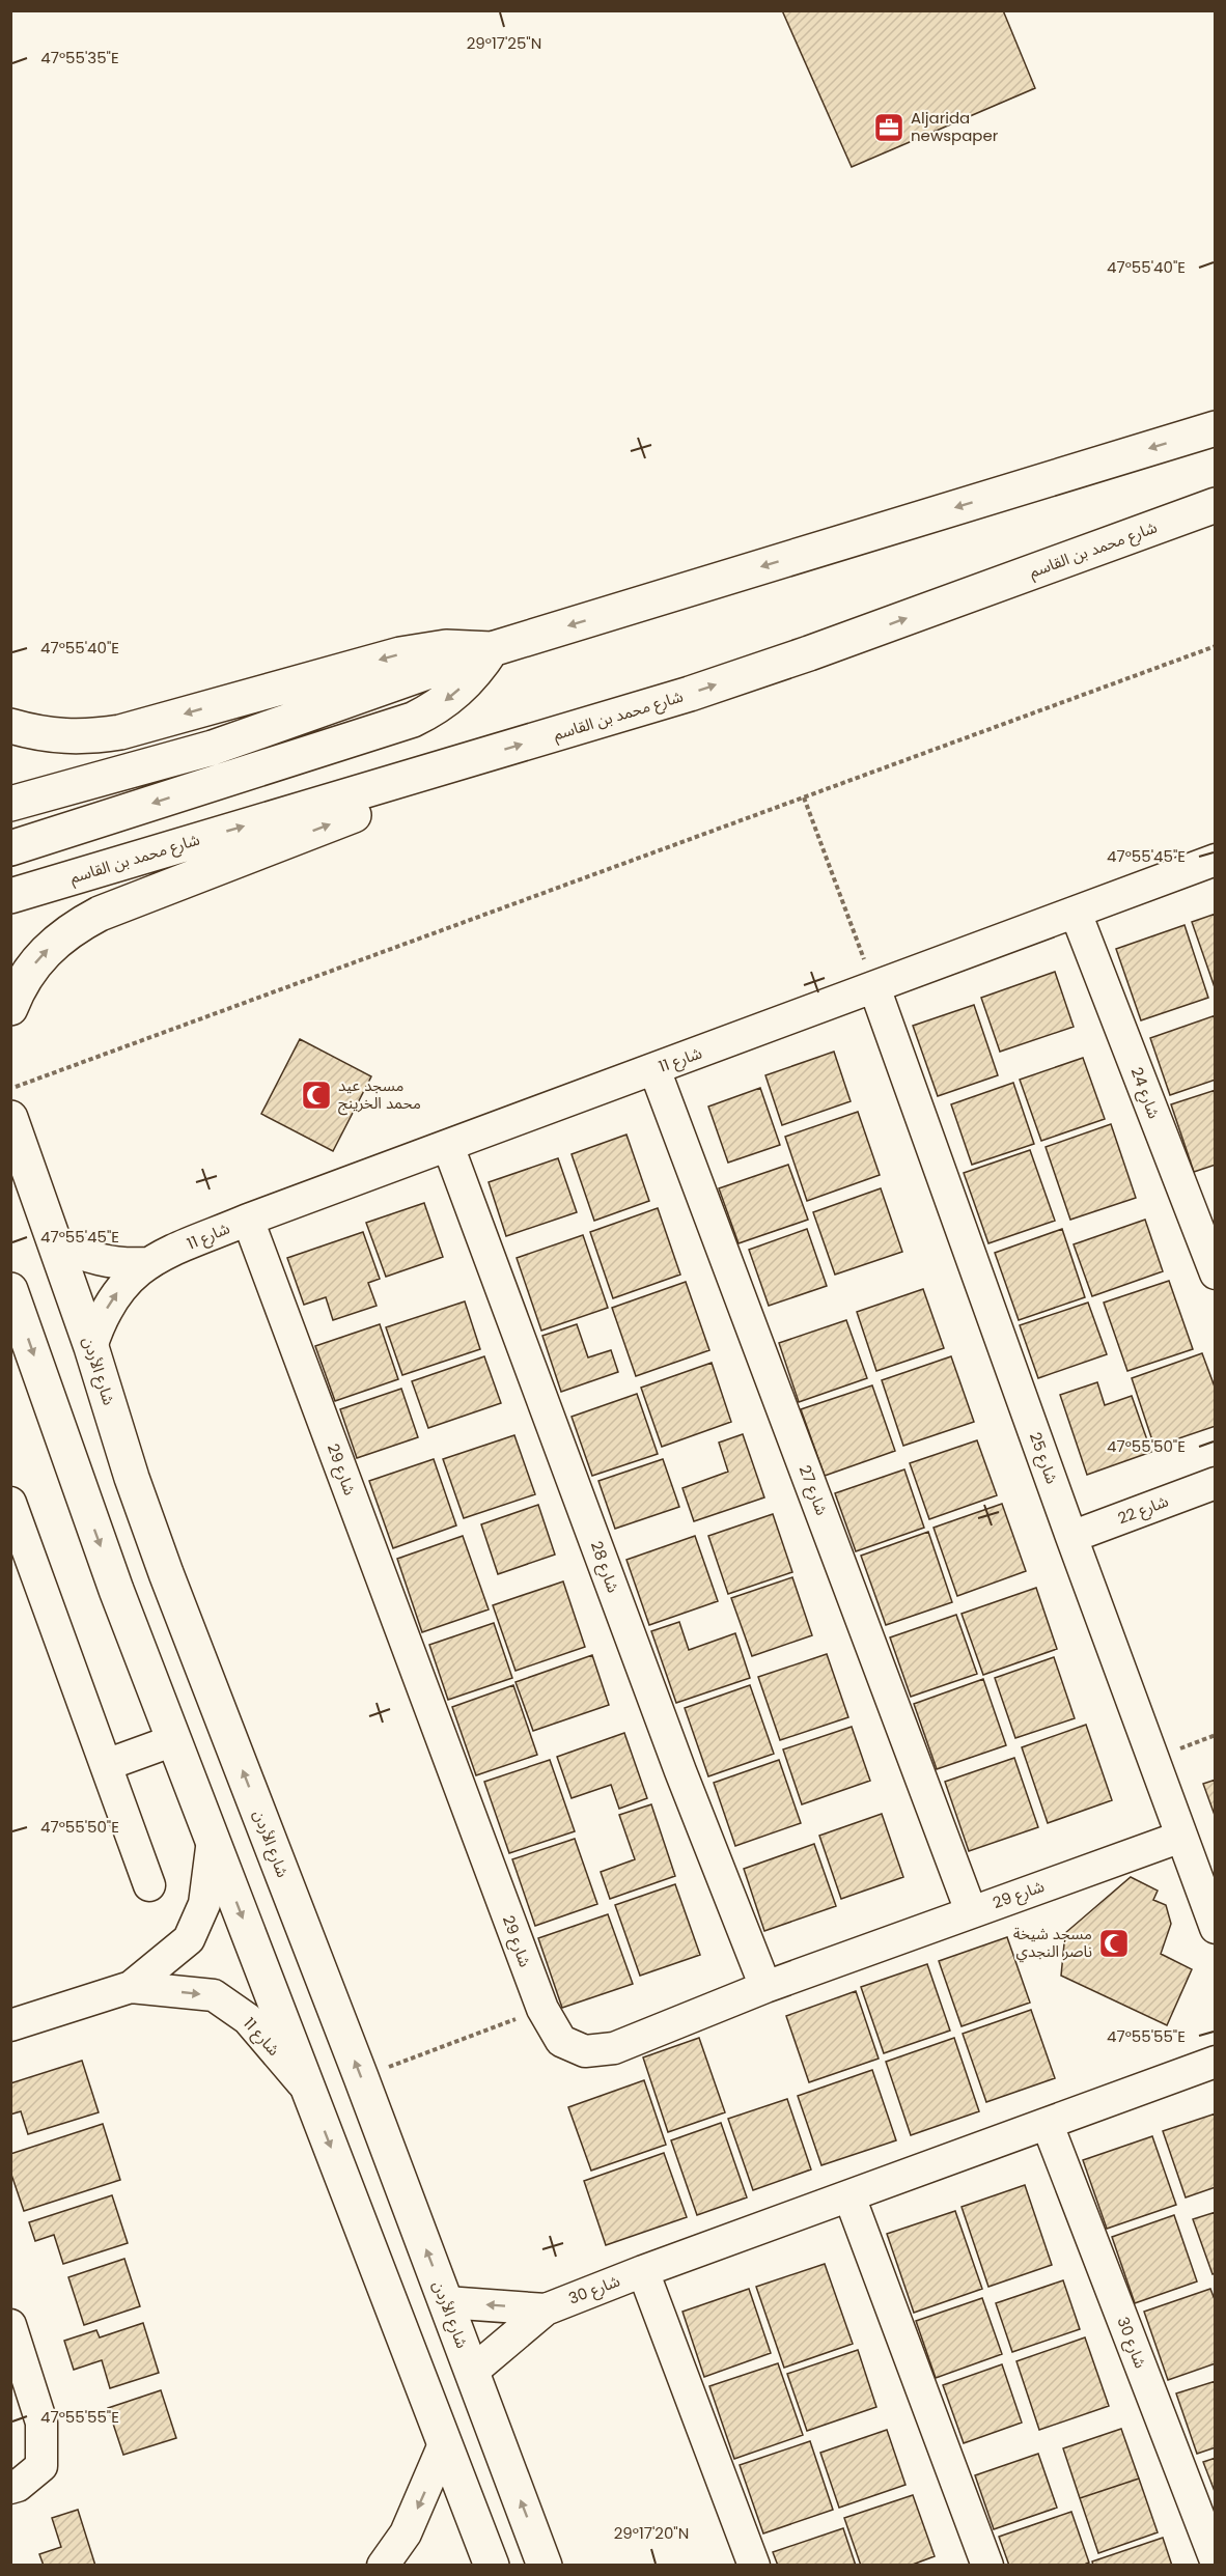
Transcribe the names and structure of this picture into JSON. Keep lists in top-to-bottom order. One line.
{"streets":{"main road":["شارع محمد بن القاسم","شارع الأردن"],"street":["شارع 11","شارع 24","شارع 25","شارع 29","شارع 27","شارع 22","شارع 28","شارع 30"]},"crossings":[["شارع 11","شارع 24"],["شارع 11","شارع الأردن"],["شارع 11","شارع 25"],["شارع 11","شارع 29"],["شارع 11","شارع 27"],["شارع 11","شارع 28"],["شارع الأردن","شارع 30"],["شارع 25","شارع 29"],["شارع 25","شارع 22"],["شارع 29","شارع 27"],["شارع 29","شارع 28"]],"places":{"office":["Aljarida newspaper"],"mosque":["مسجد عيد محمد الخرينج","مسجد شيخة ناصر النجدي"]},"coordinates":["29°17'25\"N","47°55'35\"E","47°55'40\"E","47°55'45\"E","47°55'50\"E","47°55'55\"E","29°17'20\"N"]}
